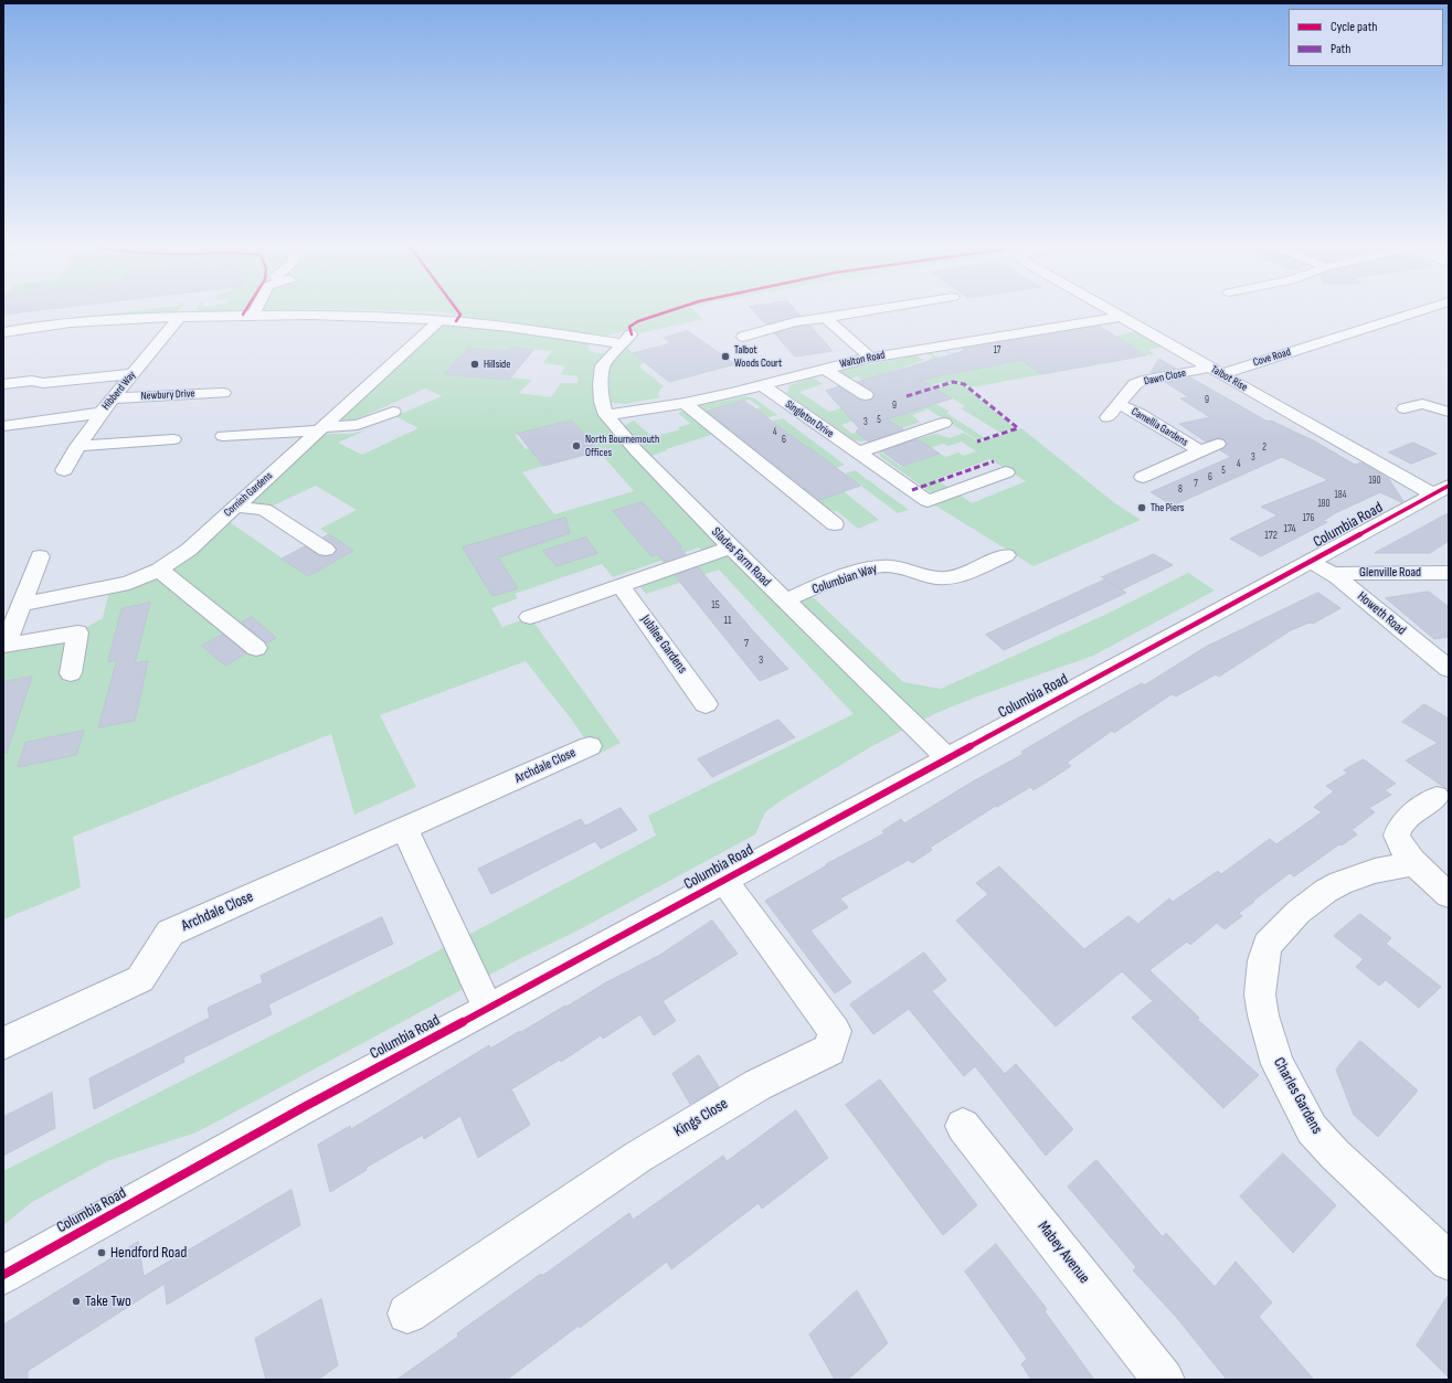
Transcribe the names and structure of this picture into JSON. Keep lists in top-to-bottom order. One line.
{"streets":{"street":["Cove Road","Walton Road","Dawn Close","Talbot Rise","Hibberd Way","Newbury Drive","Singleton Drive","Camellia Gardens","Cornish Gardens","Columbia Road","Slades Farm Road","Glenville Road","Columbian Way","Howeth Road","Jubilee Gardens","Archdale Close","Charles Gardens","Kings Close","Mabey Avenue"]},"crossings":[["Cove Road","Dawn Close"],["Cove Road","Talbot Rise"],["Walton Road","Talbot Rise"],["Walton Road","Singleton Drive"],["Walton Road","Slades Farm Road"],["Dawn Close","Talbot Rise"],["Dawn Close","Camellia Gardens"],["Talbot Rise","Columbia Road"],["Hibberd Way","Newbury Drive"],["Cornish Gardens","Slades Farm Road"],["Columbia Road","Slades Farm Road"],["Columbia Road","Howeth Road"],["Columbia Road","Kings Close"],["Slades Farm Road","Columbian Way"],["Glenville Road","Howeth Road"]],"places":["Talbot Woods Court","Hillside","North Bournemouth Offices","The Piers","Hendford Road","Take Two"],"house_numbers":["17","9","9","5","3","4","6","2","3","4","5","6","190","7","8","184","180","176","174","172","15","11","7","3"],"legend":["Cycle path","Path"]}
